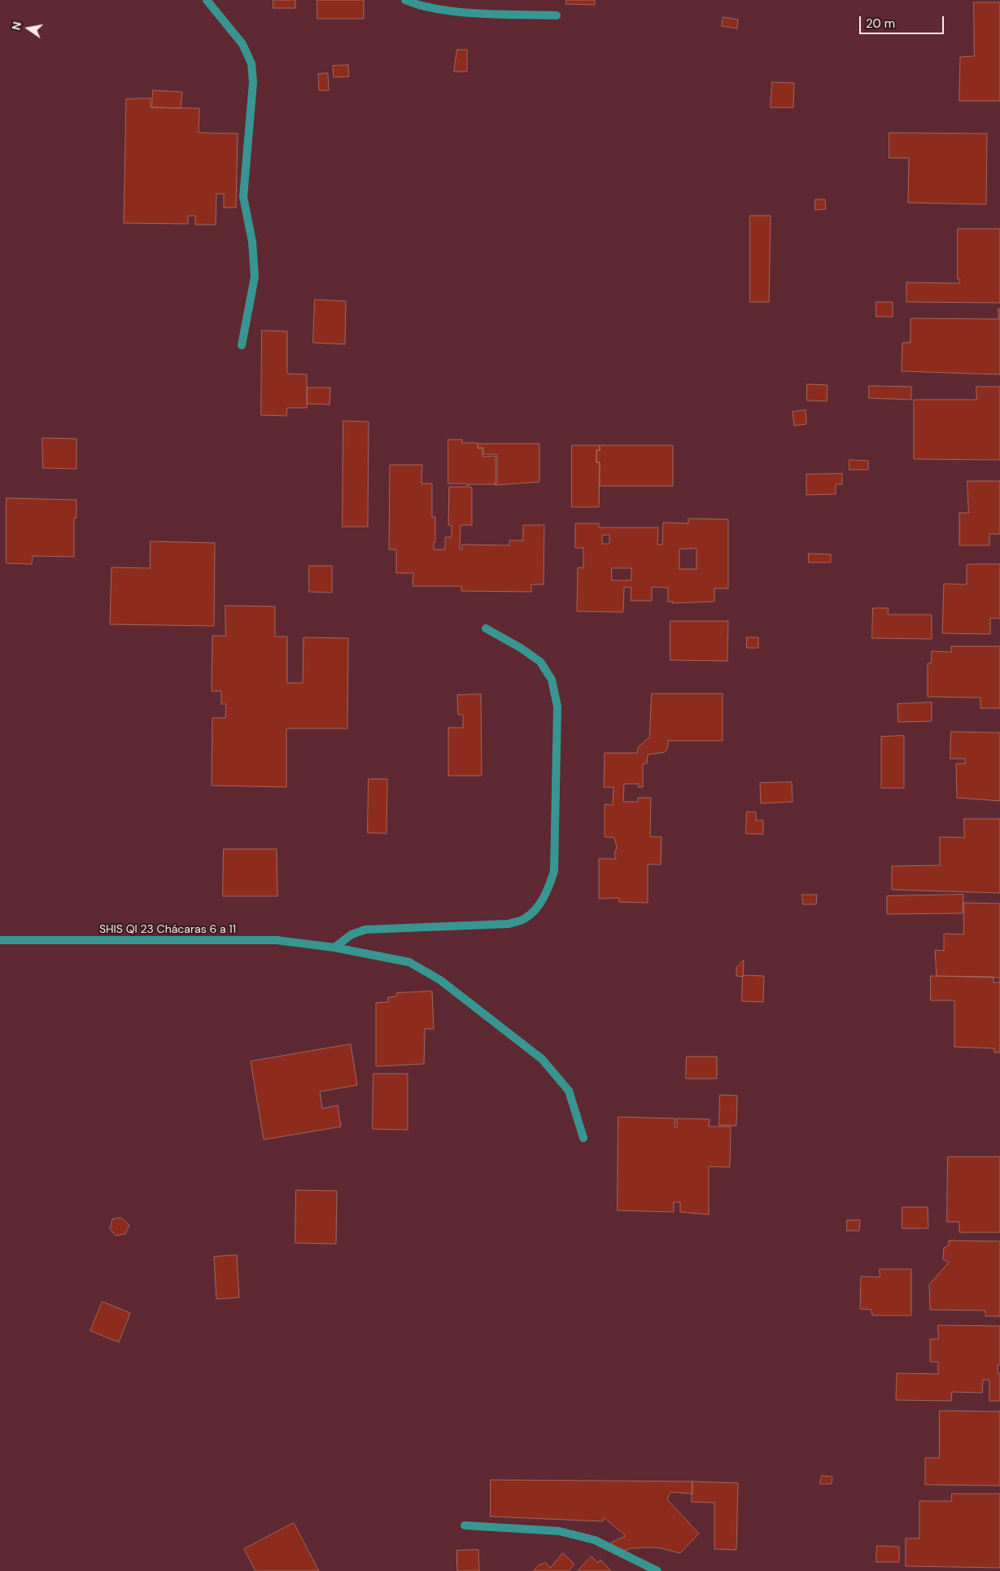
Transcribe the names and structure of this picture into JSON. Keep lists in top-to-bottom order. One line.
{"streets":{"street":["SHIS QI 23 Chácaras 6 a 11"]},"scale_bar":"20 m","north":"left"}
